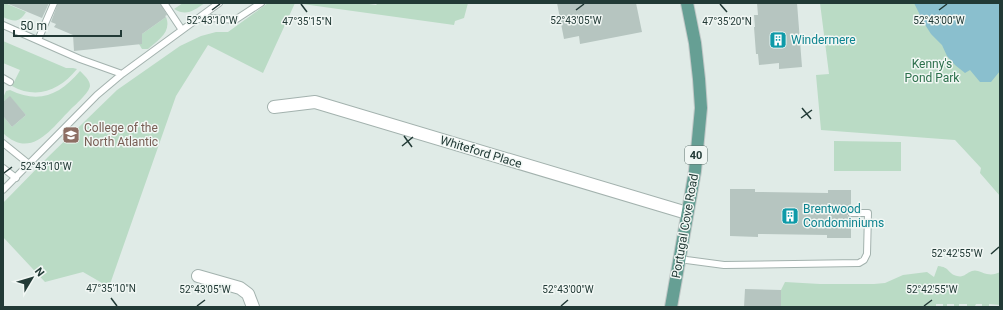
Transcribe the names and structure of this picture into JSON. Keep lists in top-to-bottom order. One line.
{"streets":{"main road":["40","Portugal Cove Road"],"street":["Whiteford Place"]},"crossings":[["Whiteford Place","Portugal Cove Road"]],"parks":["Kenny's Pond Park"],"places":{"building":["Windermere","Brentwood Condominiums"],"school or university":["College of the North Atlantic"]},"scale_bar":"50 m","north":"top right","coordinates":["52°43'10\"W","52°43'05\"W","52°43'00\"W","47°35'20\"N","47°35'15\"N","52°42'55\"W","47°35'10\"N"]}
